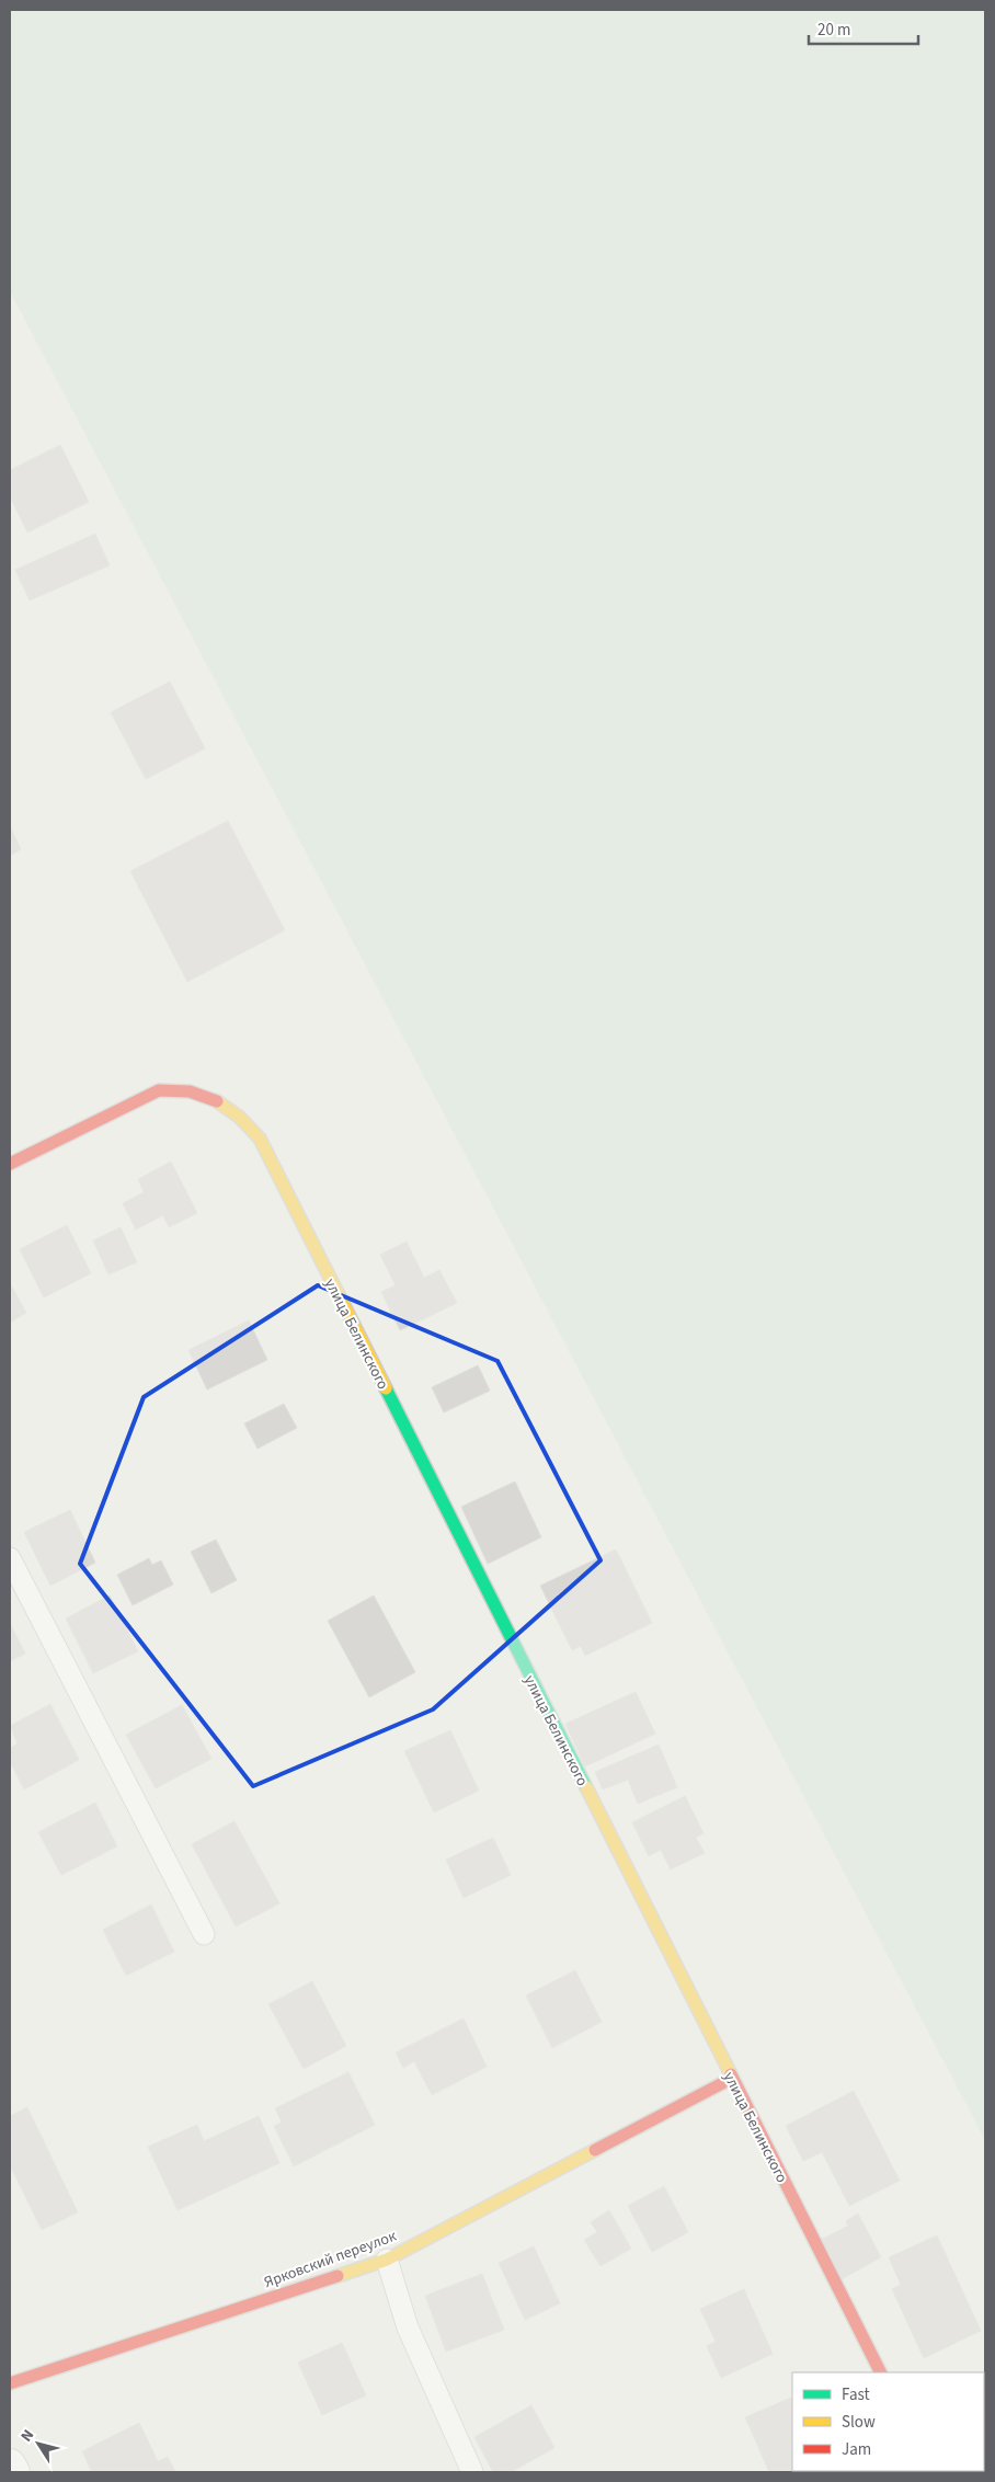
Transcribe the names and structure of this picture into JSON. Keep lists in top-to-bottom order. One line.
{"streets":{"street":["улица Белинского","Ярковский переулок"]},"crossings":[["улица Белинского","Ярковский переулок"]],"legend":["Fast","Slow","Jam"],"scale_bar":"20 m","north":"top left"}
